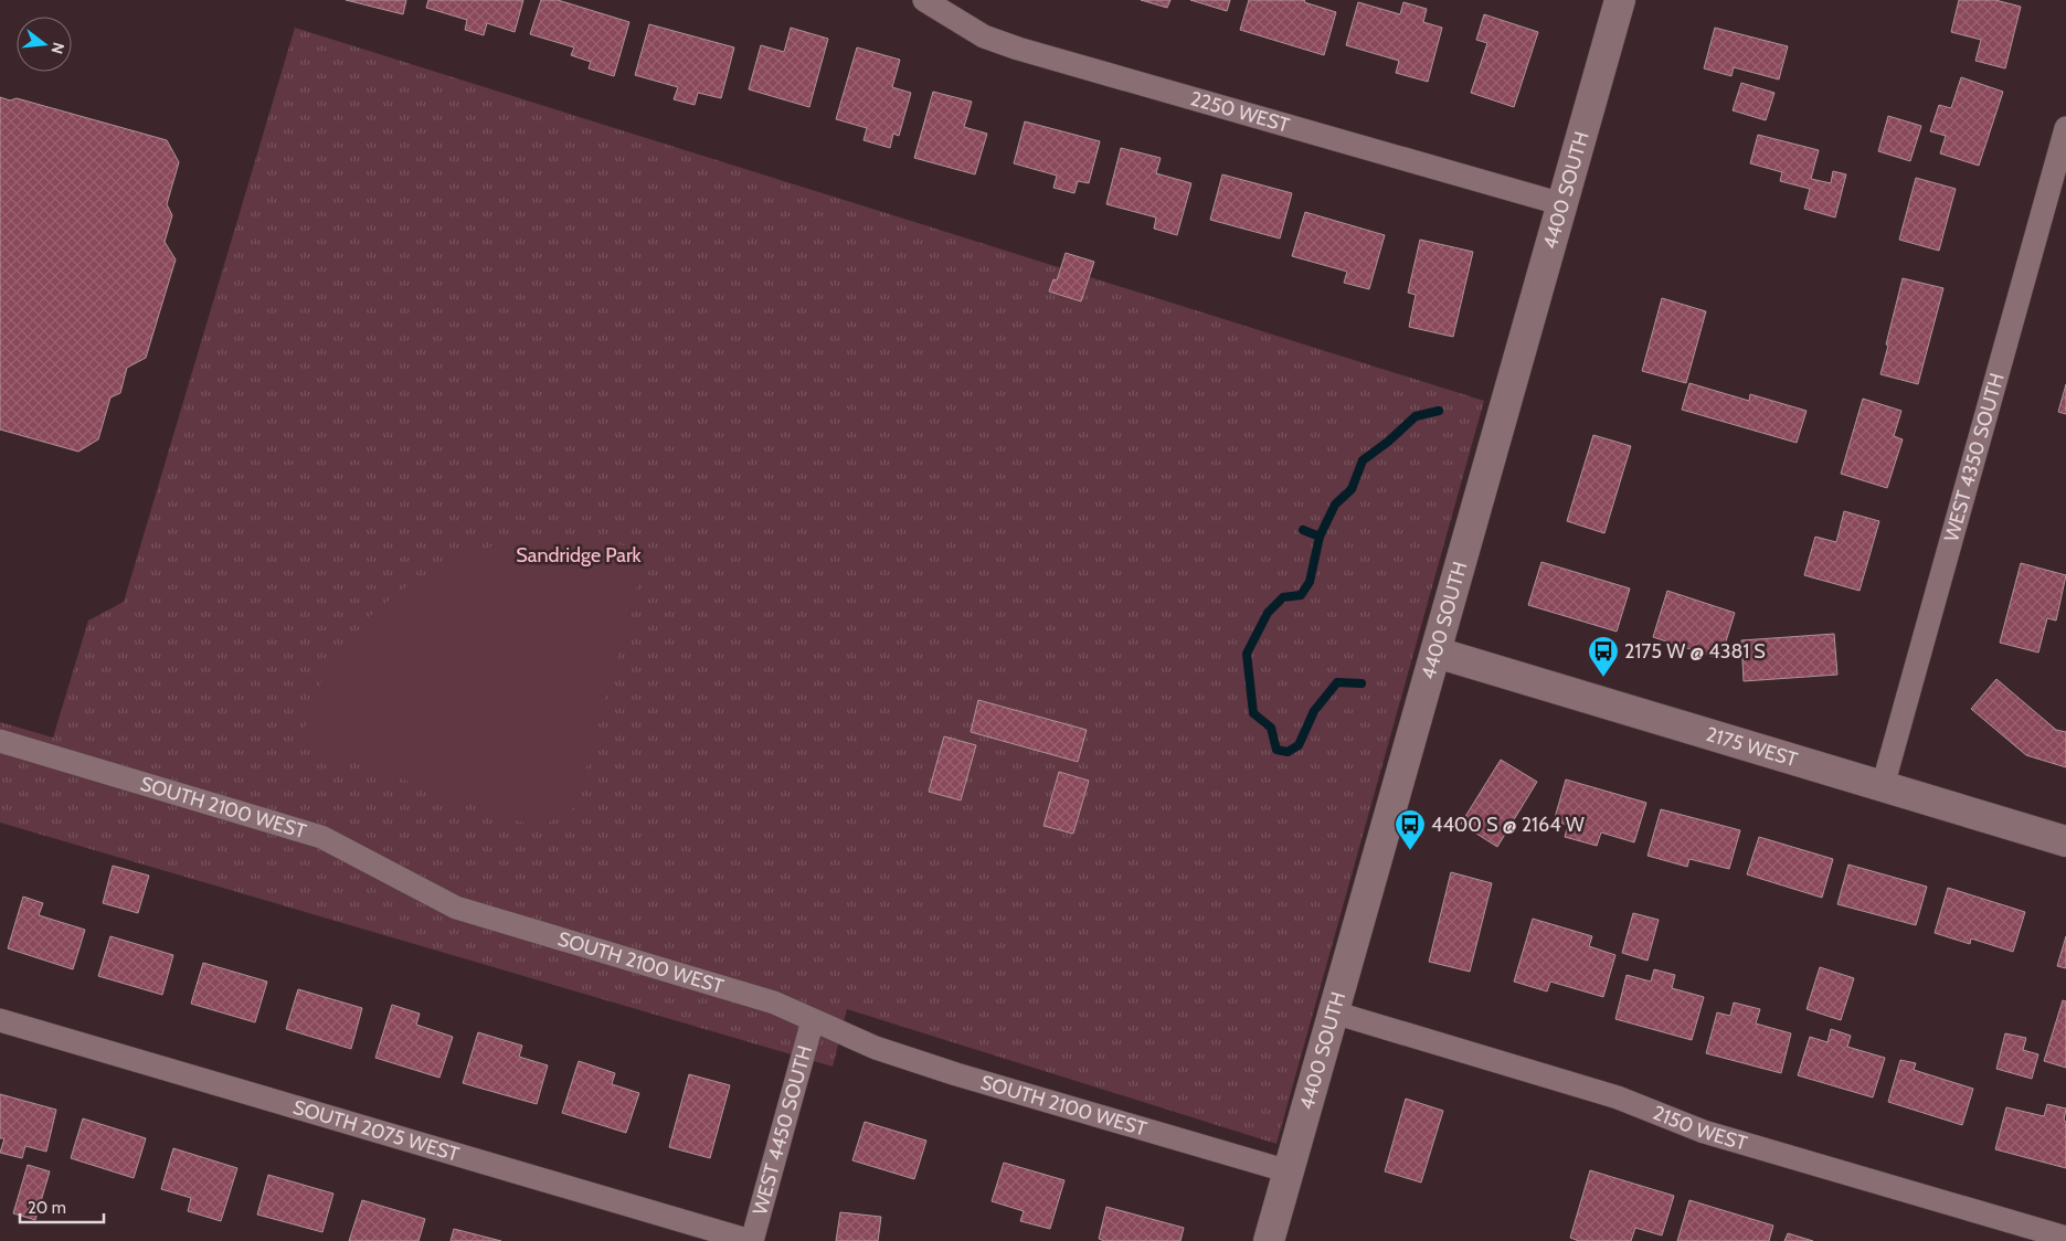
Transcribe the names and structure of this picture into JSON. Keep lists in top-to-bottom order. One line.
{"streets":{"street":["2250 WEST","4400 SOUTH","WEST 4350 SOUTH","2175 WEST","SOUTH 2100 WEST","2150 WEST","SOUTH 2075 WEST","WEST 4450 SOUTH"]},"crossings":[["2250 WEST","4400 SOUTH"],["4400 SOUTH","2175 WEST"],["4400 SOUTH","SOUTH 2100 WEST"],["4400 SOUTH","2150 WEST"],["WEST 4350 SOUTH","2175 WEST"],["SOUTH 2100 WEST","WEST 4450 SOUTH"],["SOUTH 2075 WEST","WEST 4450 SOUTH"]],"parks":["Sandridge Park"],"places":{"bus stop":["2175 W @ 4381 S","4400 S @ 2164 W"]},"scale_bar":"20 m","north":"right"}
